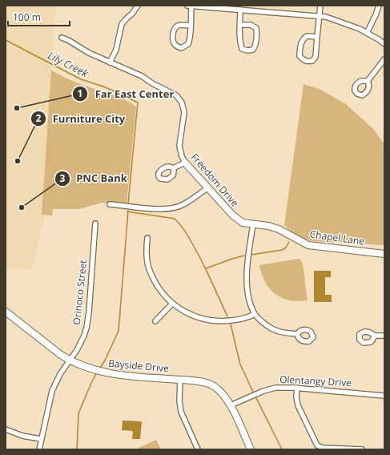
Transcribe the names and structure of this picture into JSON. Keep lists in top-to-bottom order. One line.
{"streets":{"street":["Freedom Drive","Chapel Lane","Orinoco Street","Bayside Drive","Olentangy Drive"]},"crossings":[["Freedom Drive","Chapel Lane"],["Orinoco Street","Bayside Drive"],["Bayside Drive","Olentangy Drive"]],"water":["Lily Creek"],"places":["Far East Center","Furniture City","PNC Bank"],"scale_bar":"100 m"}
